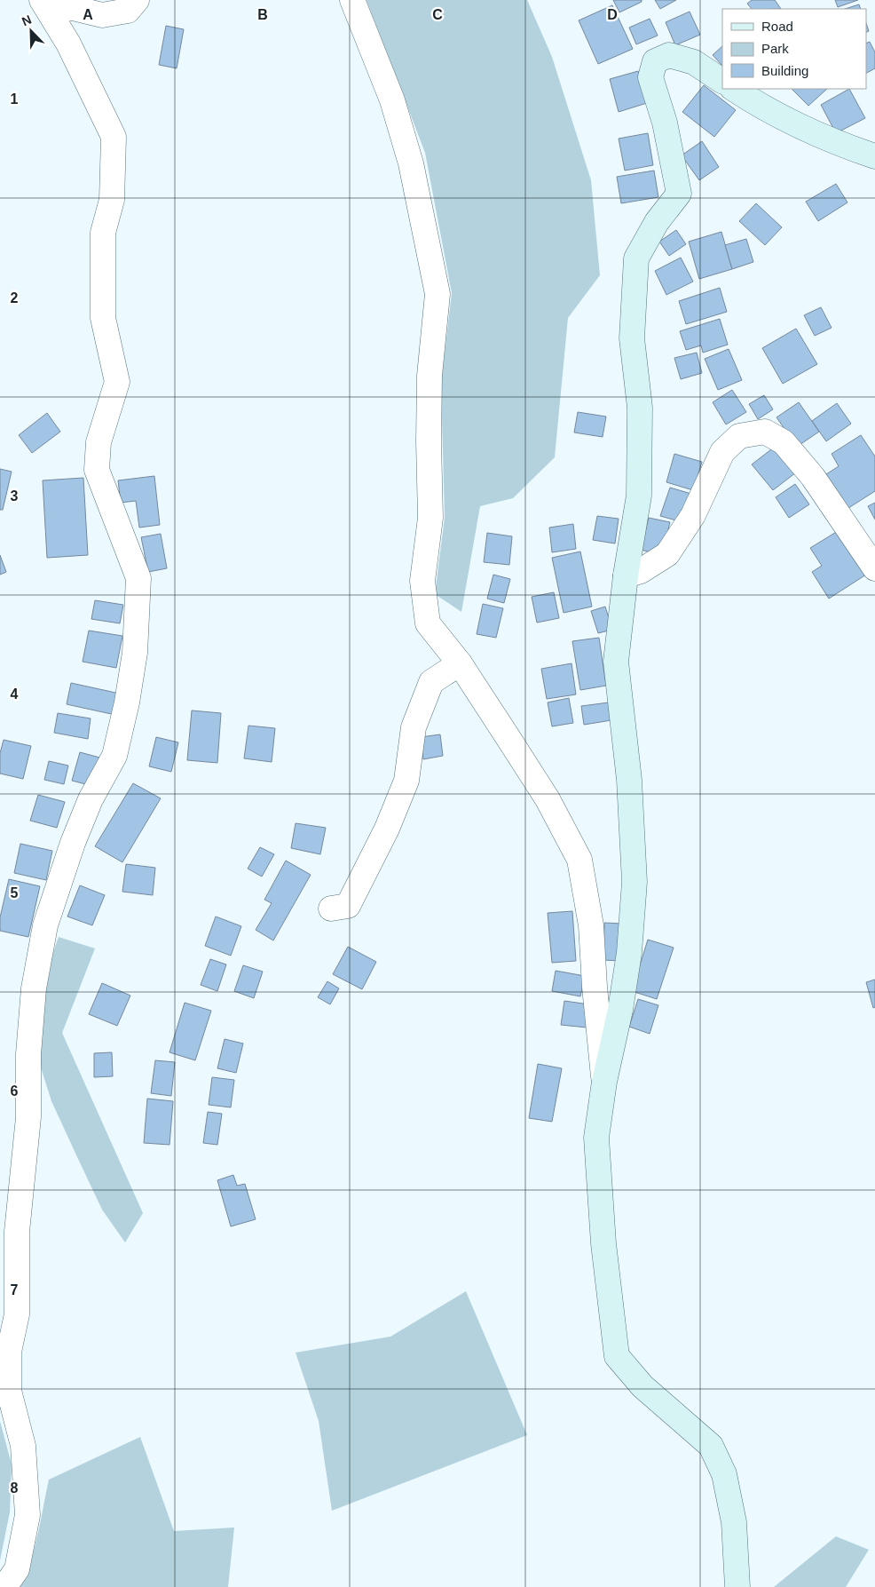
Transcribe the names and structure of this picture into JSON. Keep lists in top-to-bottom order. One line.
{"legend":["Road","Park","Building"],"north":"top left","grid":{"columns":["A","B","C","D"],"rows":["1","2","3","4","5","6","7","8"]}}
